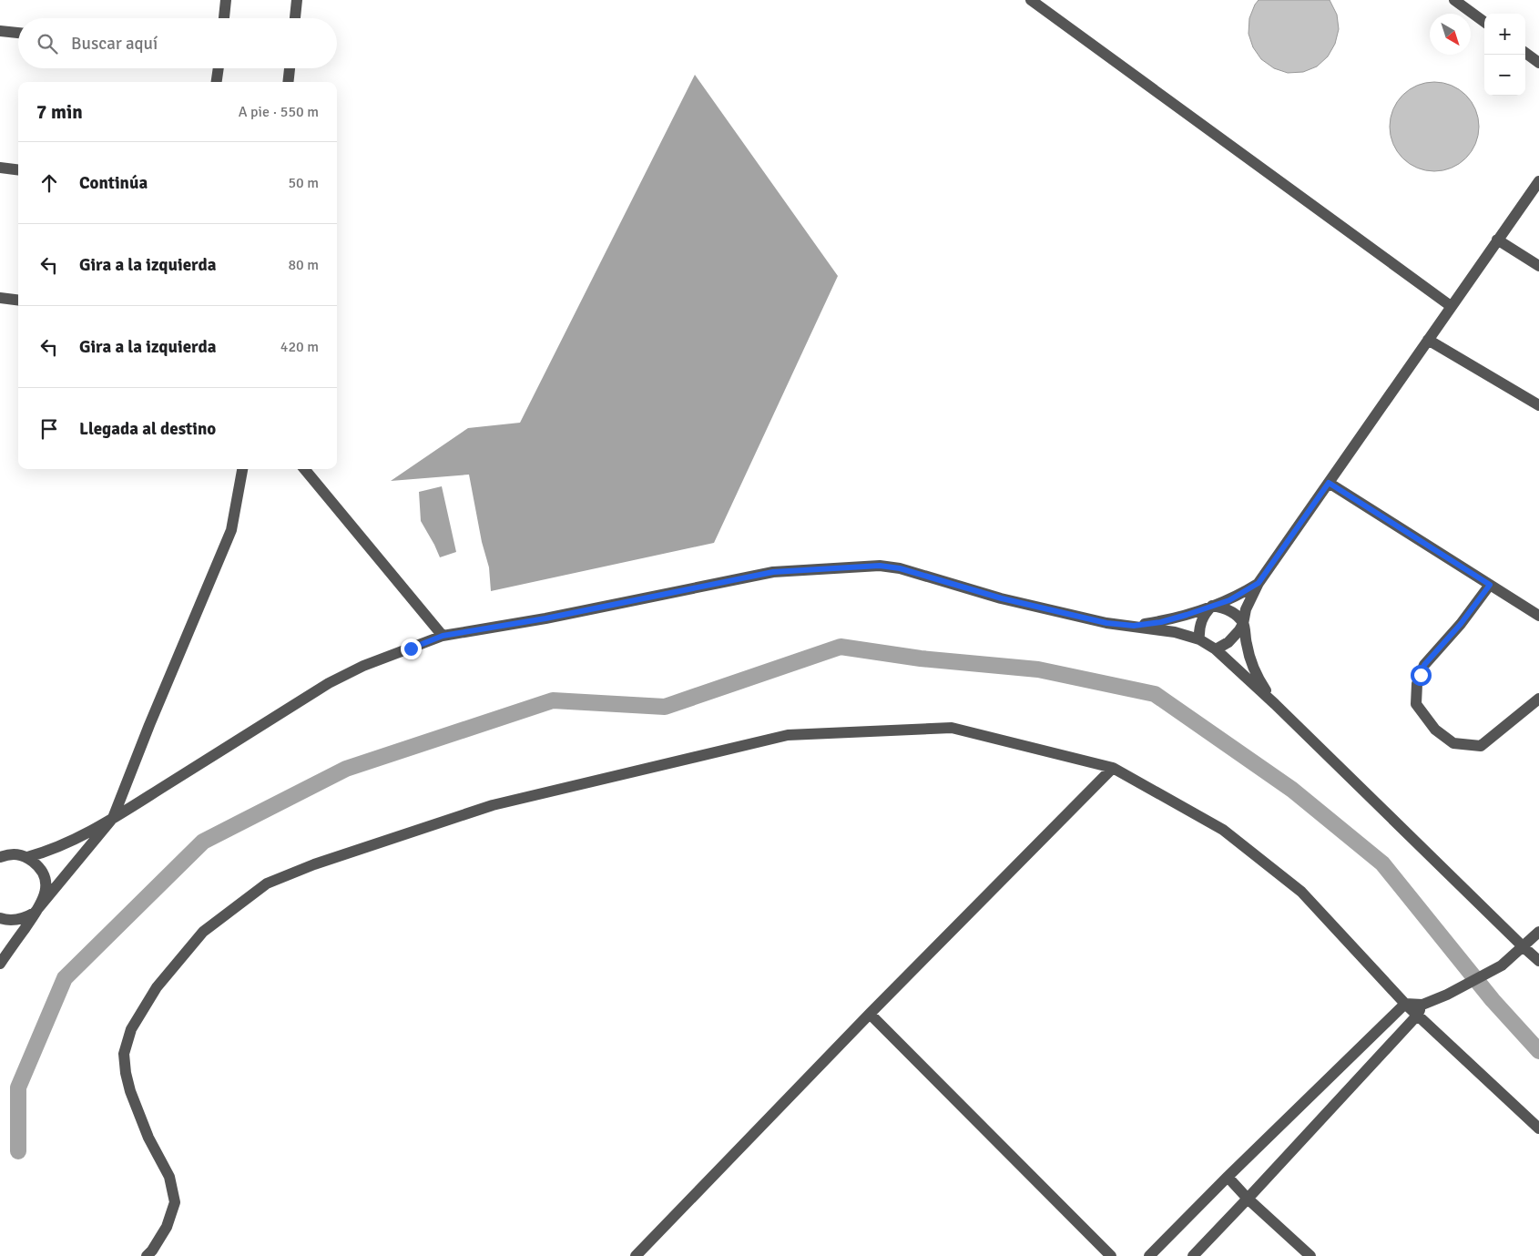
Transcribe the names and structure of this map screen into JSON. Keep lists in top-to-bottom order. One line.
{"north":"bottom right","page":{"map_buttons":["+","−"],"search":"Buscar aquí","heading":["7 min","A pie · 550 m"],"list":[["Continúa","50 m"],["Gira a la izquierda","80 m"],["Gira a la izquierda","420 m"],"Llegada al destino"]}}
